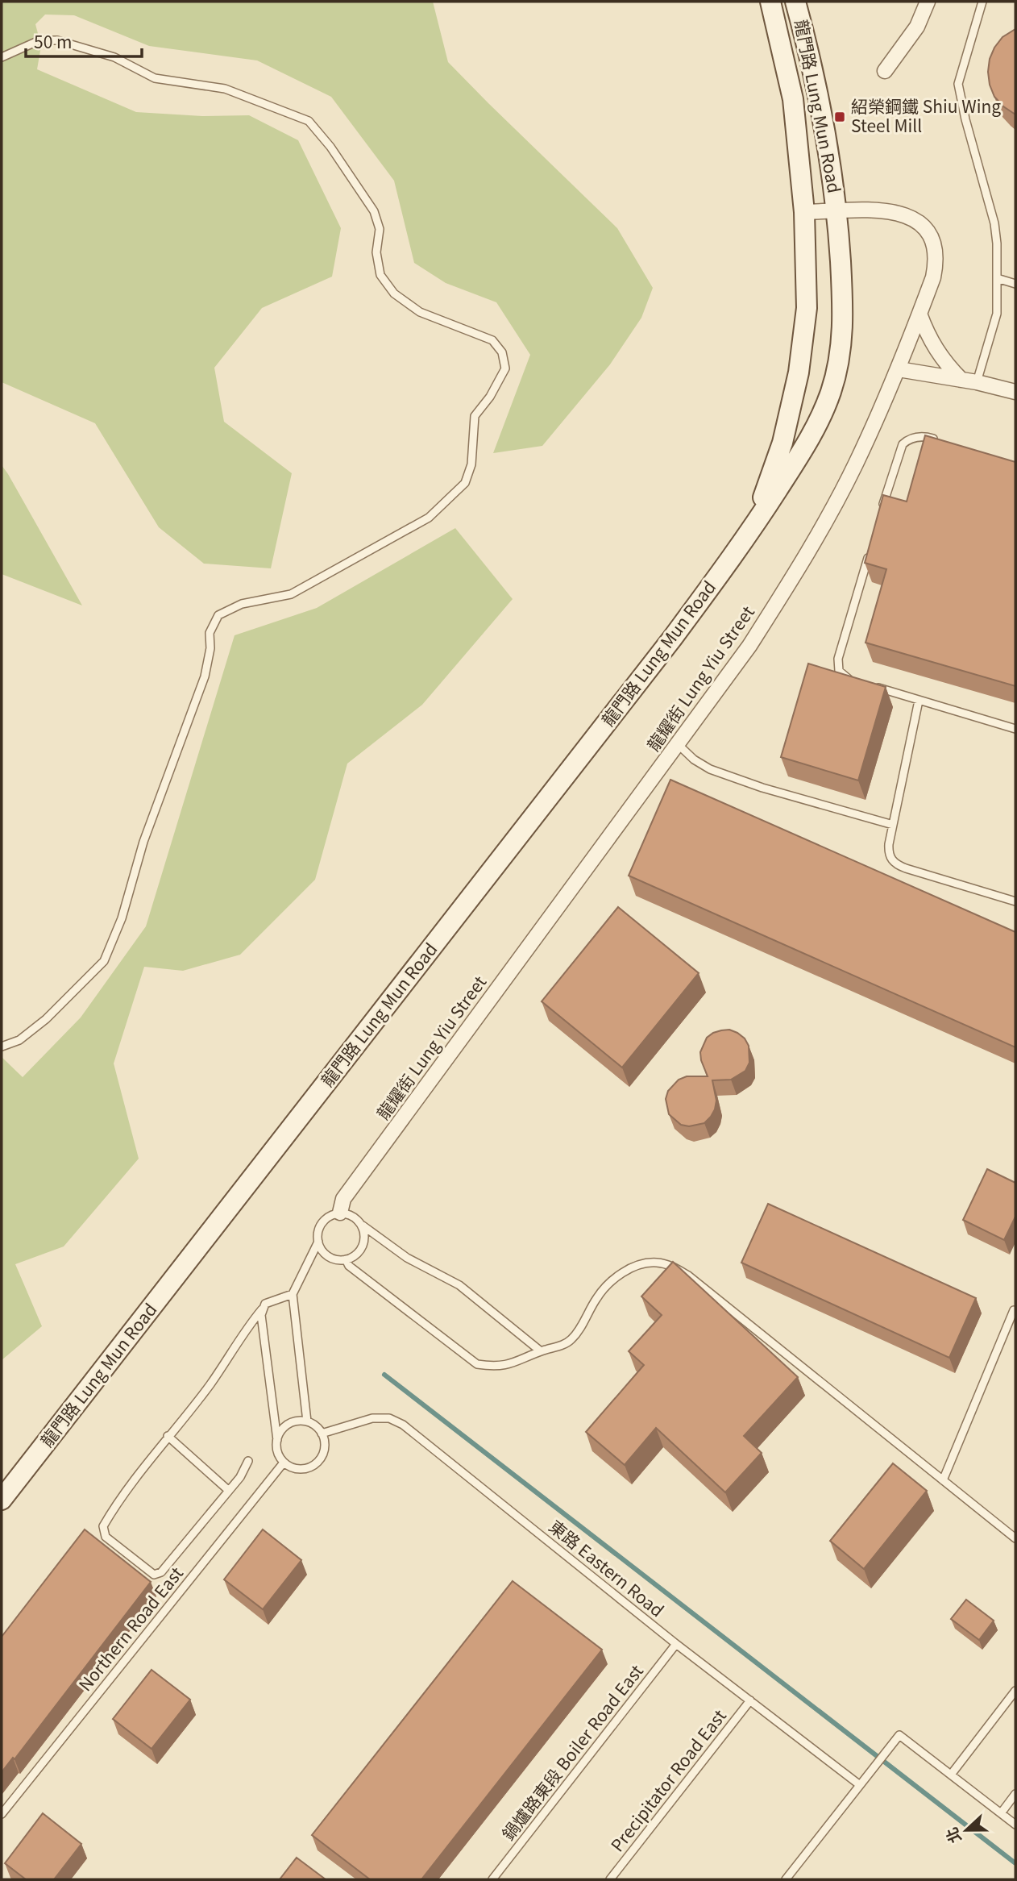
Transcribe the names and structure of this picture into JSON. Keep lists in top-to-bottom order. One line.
{"streets":{"street":["龍門路 Lung Mun Road","龍耀街 Lung Yiu Street"],"lane":["東路 Eastern Road","Northern Road East","鍋爐路東段 Boiler Road East","Precipitator Road East"]},"crossings":[["龍門路 Lung Mun Road","龍耀街 Lung Yiu Street"],["東路 Eastern Road","Northern Road East"],["東路 Eastern Road","鍋爐路東段 Boiler Road East"],["東路 Eastern Road","Precipitator Road East"]],"places":{"transit":["紹榮鋼鐵 Shiu Wing Steel Mill"]},"scale_bar":"50 m","north":"left"}
